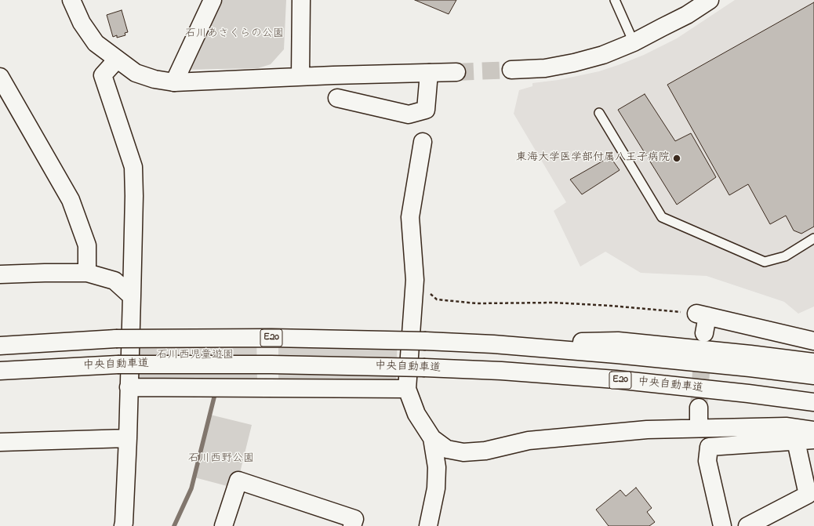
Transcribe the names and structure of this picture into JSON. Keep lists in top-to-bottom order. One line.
{"streets":{"main road":["E20","中央自動車道"]},"parks":["石川あさくらの公園","石川西児童遊園","石川西野公園"],"places":["東海大学医学部付属八王子病院"]}
